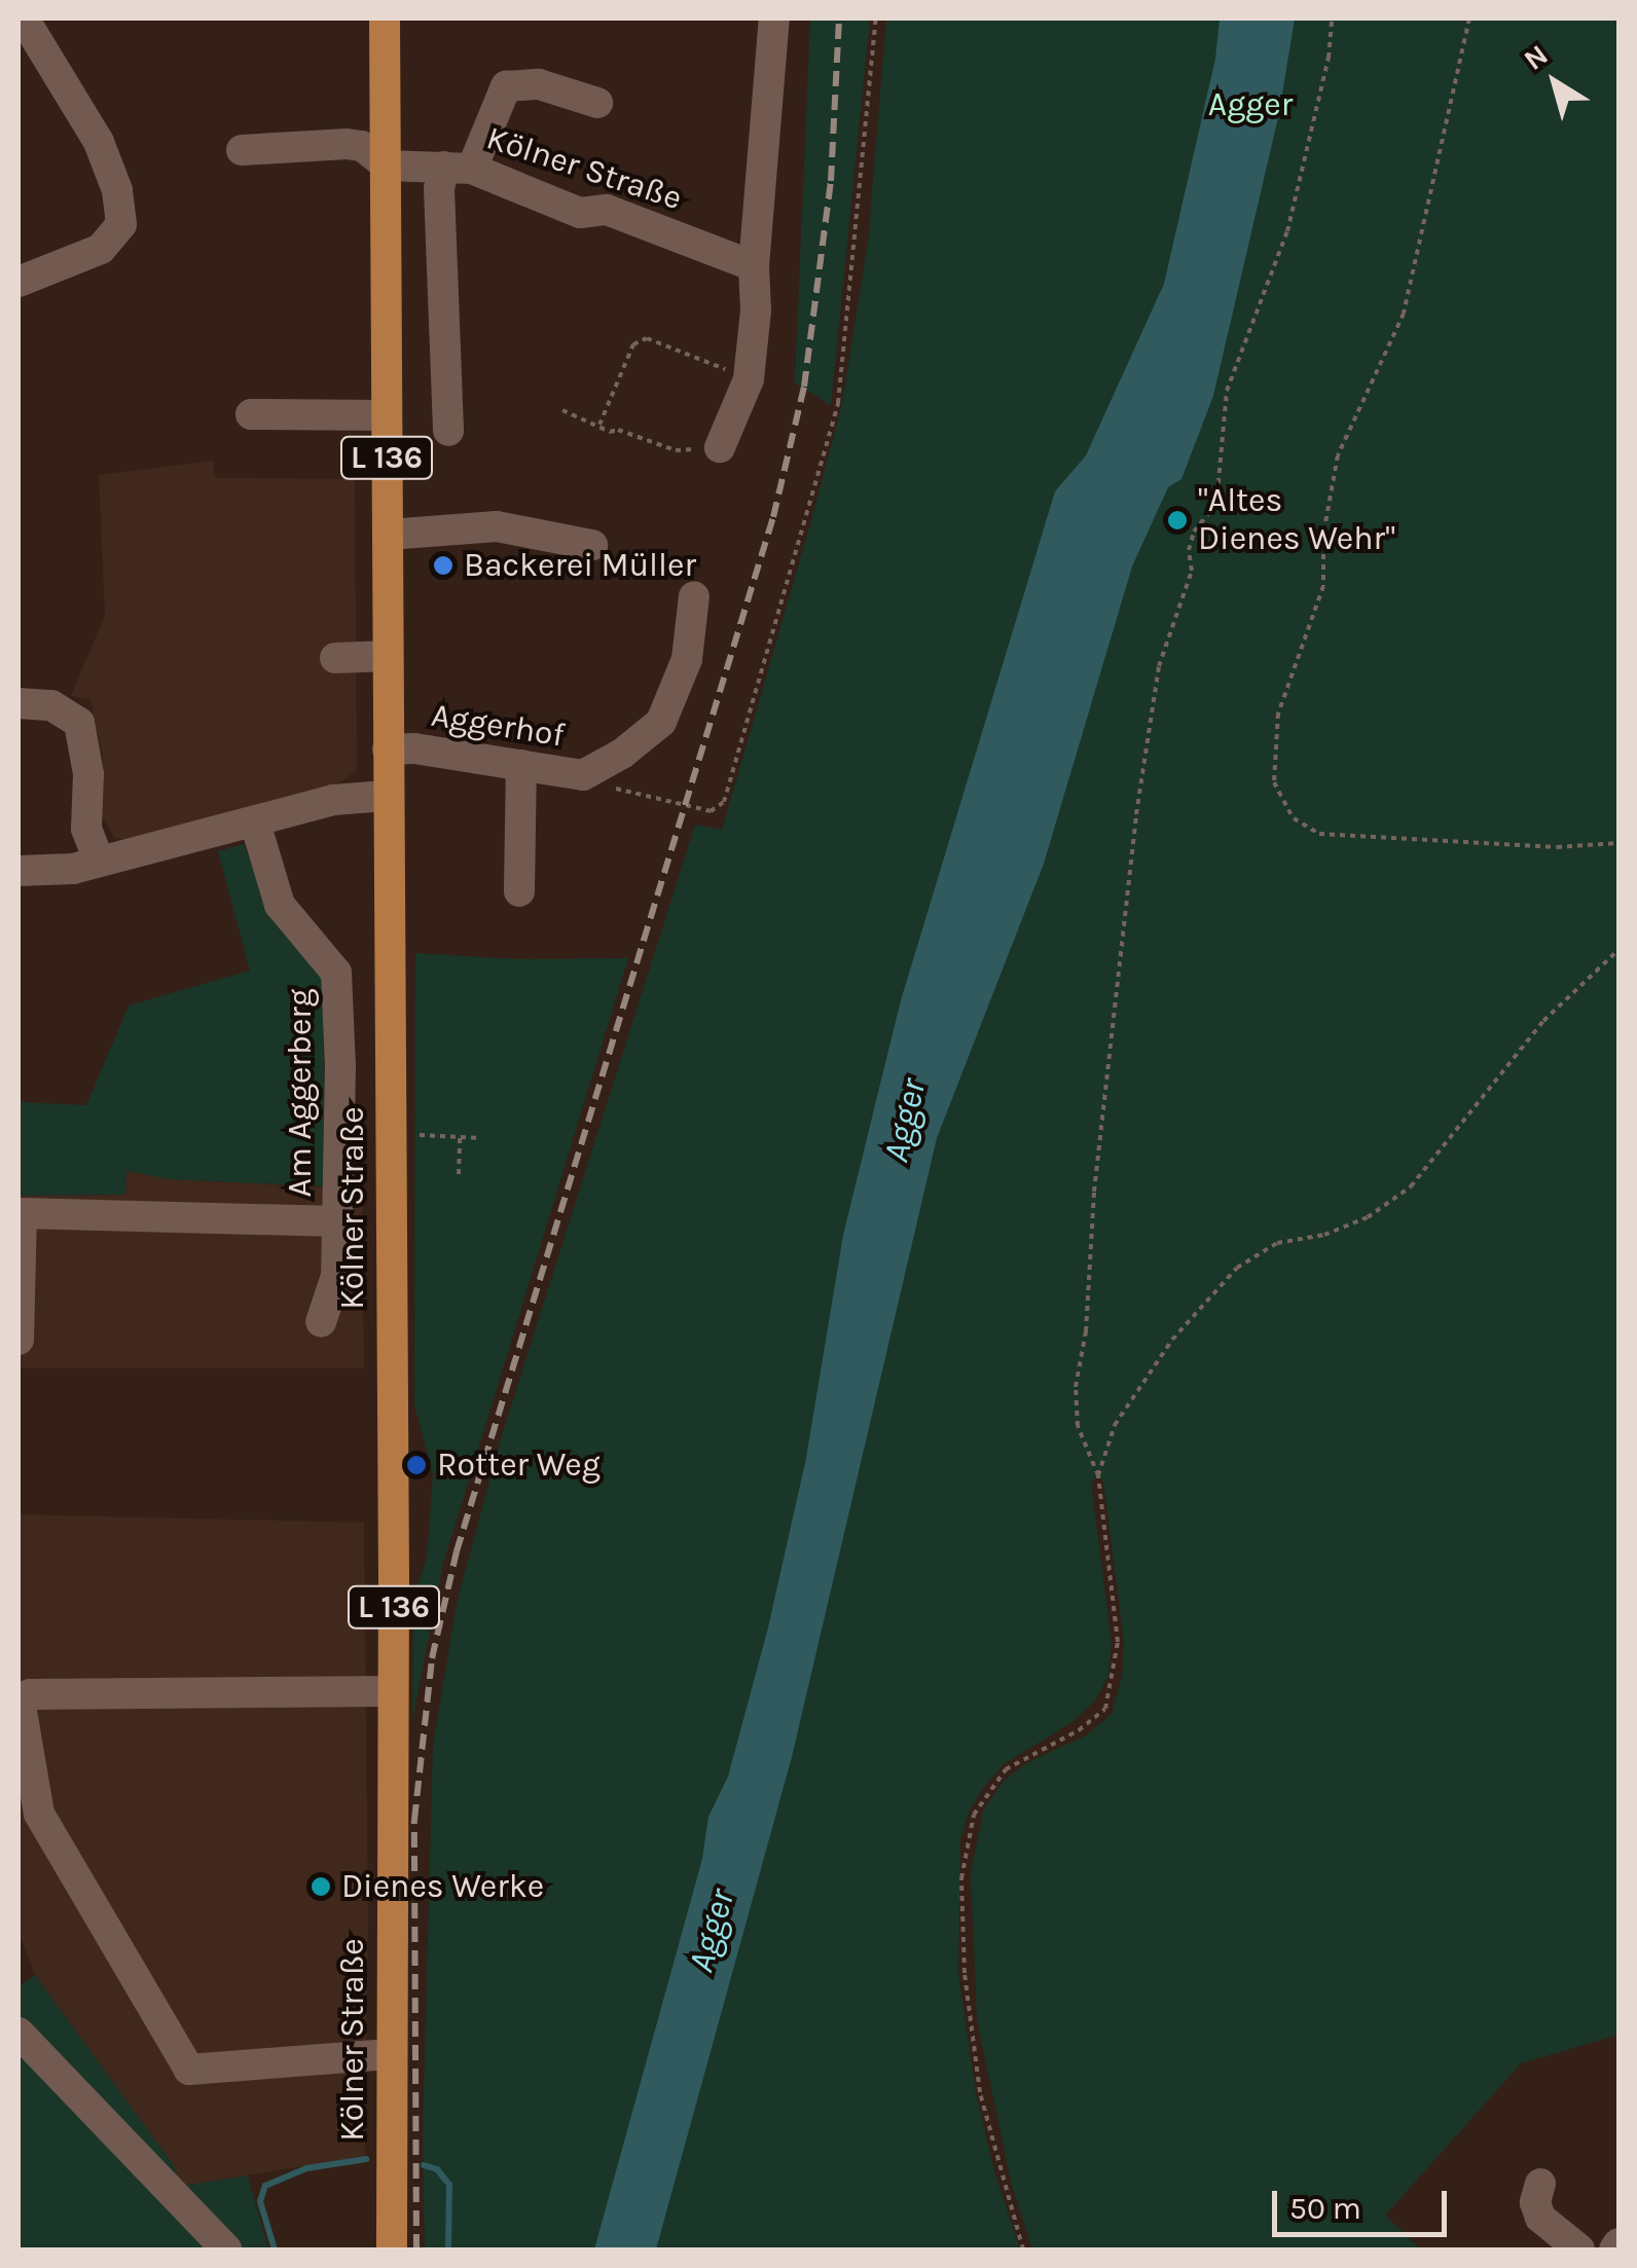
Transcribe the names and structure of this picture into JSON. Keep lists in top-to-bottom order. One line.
{"streets":{"main road":["Kölner Straße","L 136"],"street":["Aggerhof","Am Aggerberg"]},"crossings":[["Kölner Straße","Aggerhof"]],"water":["Agger"],"parks":["Agger"],"places":["\"Altes Dienes Wehr\"","Backerei Müller","Rotter Weg","Dienes Werke"],"scale_bar":"50 m","north":"top left"}
